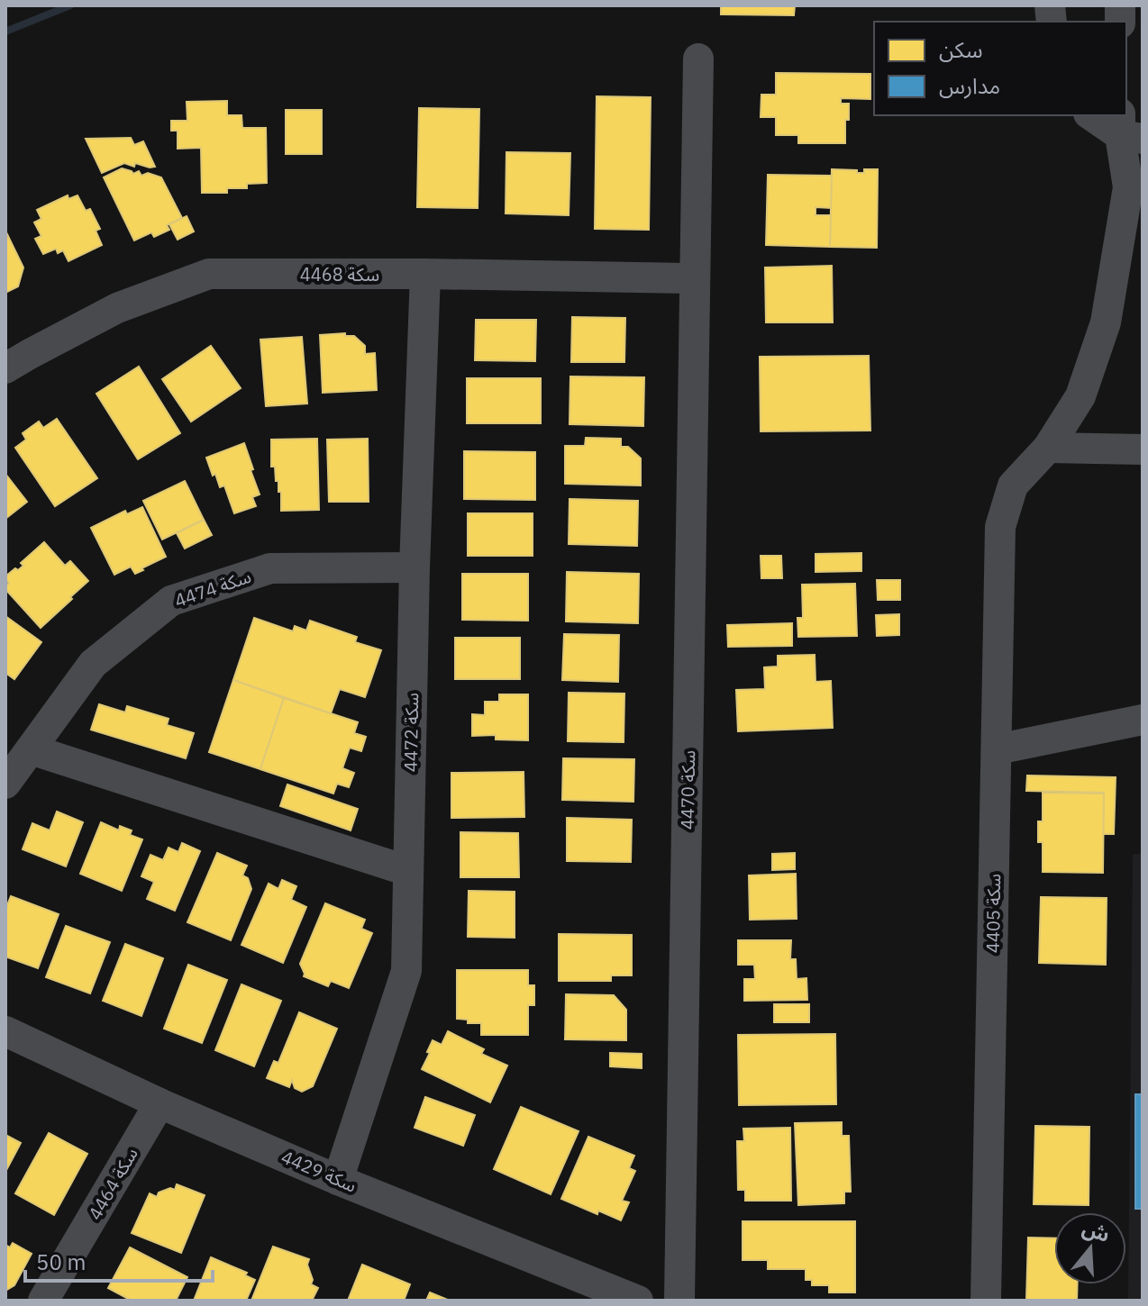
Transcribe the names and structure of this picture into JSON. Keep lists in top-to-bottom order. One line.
{"streets":{"street":["سكة 4468","سكة 4474","سكة 4472","سكة 4470","سكة 4405","سكة 4429","سكة 4464"]},"crossings":[["سكة 4468","سكة 4472"],["سكة 4468","سكة 4470"],["سكة 4474","سكة 4472"],["سكة 4472","سكة 4429"],["سكة 4429","سكة 4464"]],"legend":["سكن","مدارس"],"scale_bar":"50 m","north":"top"}
